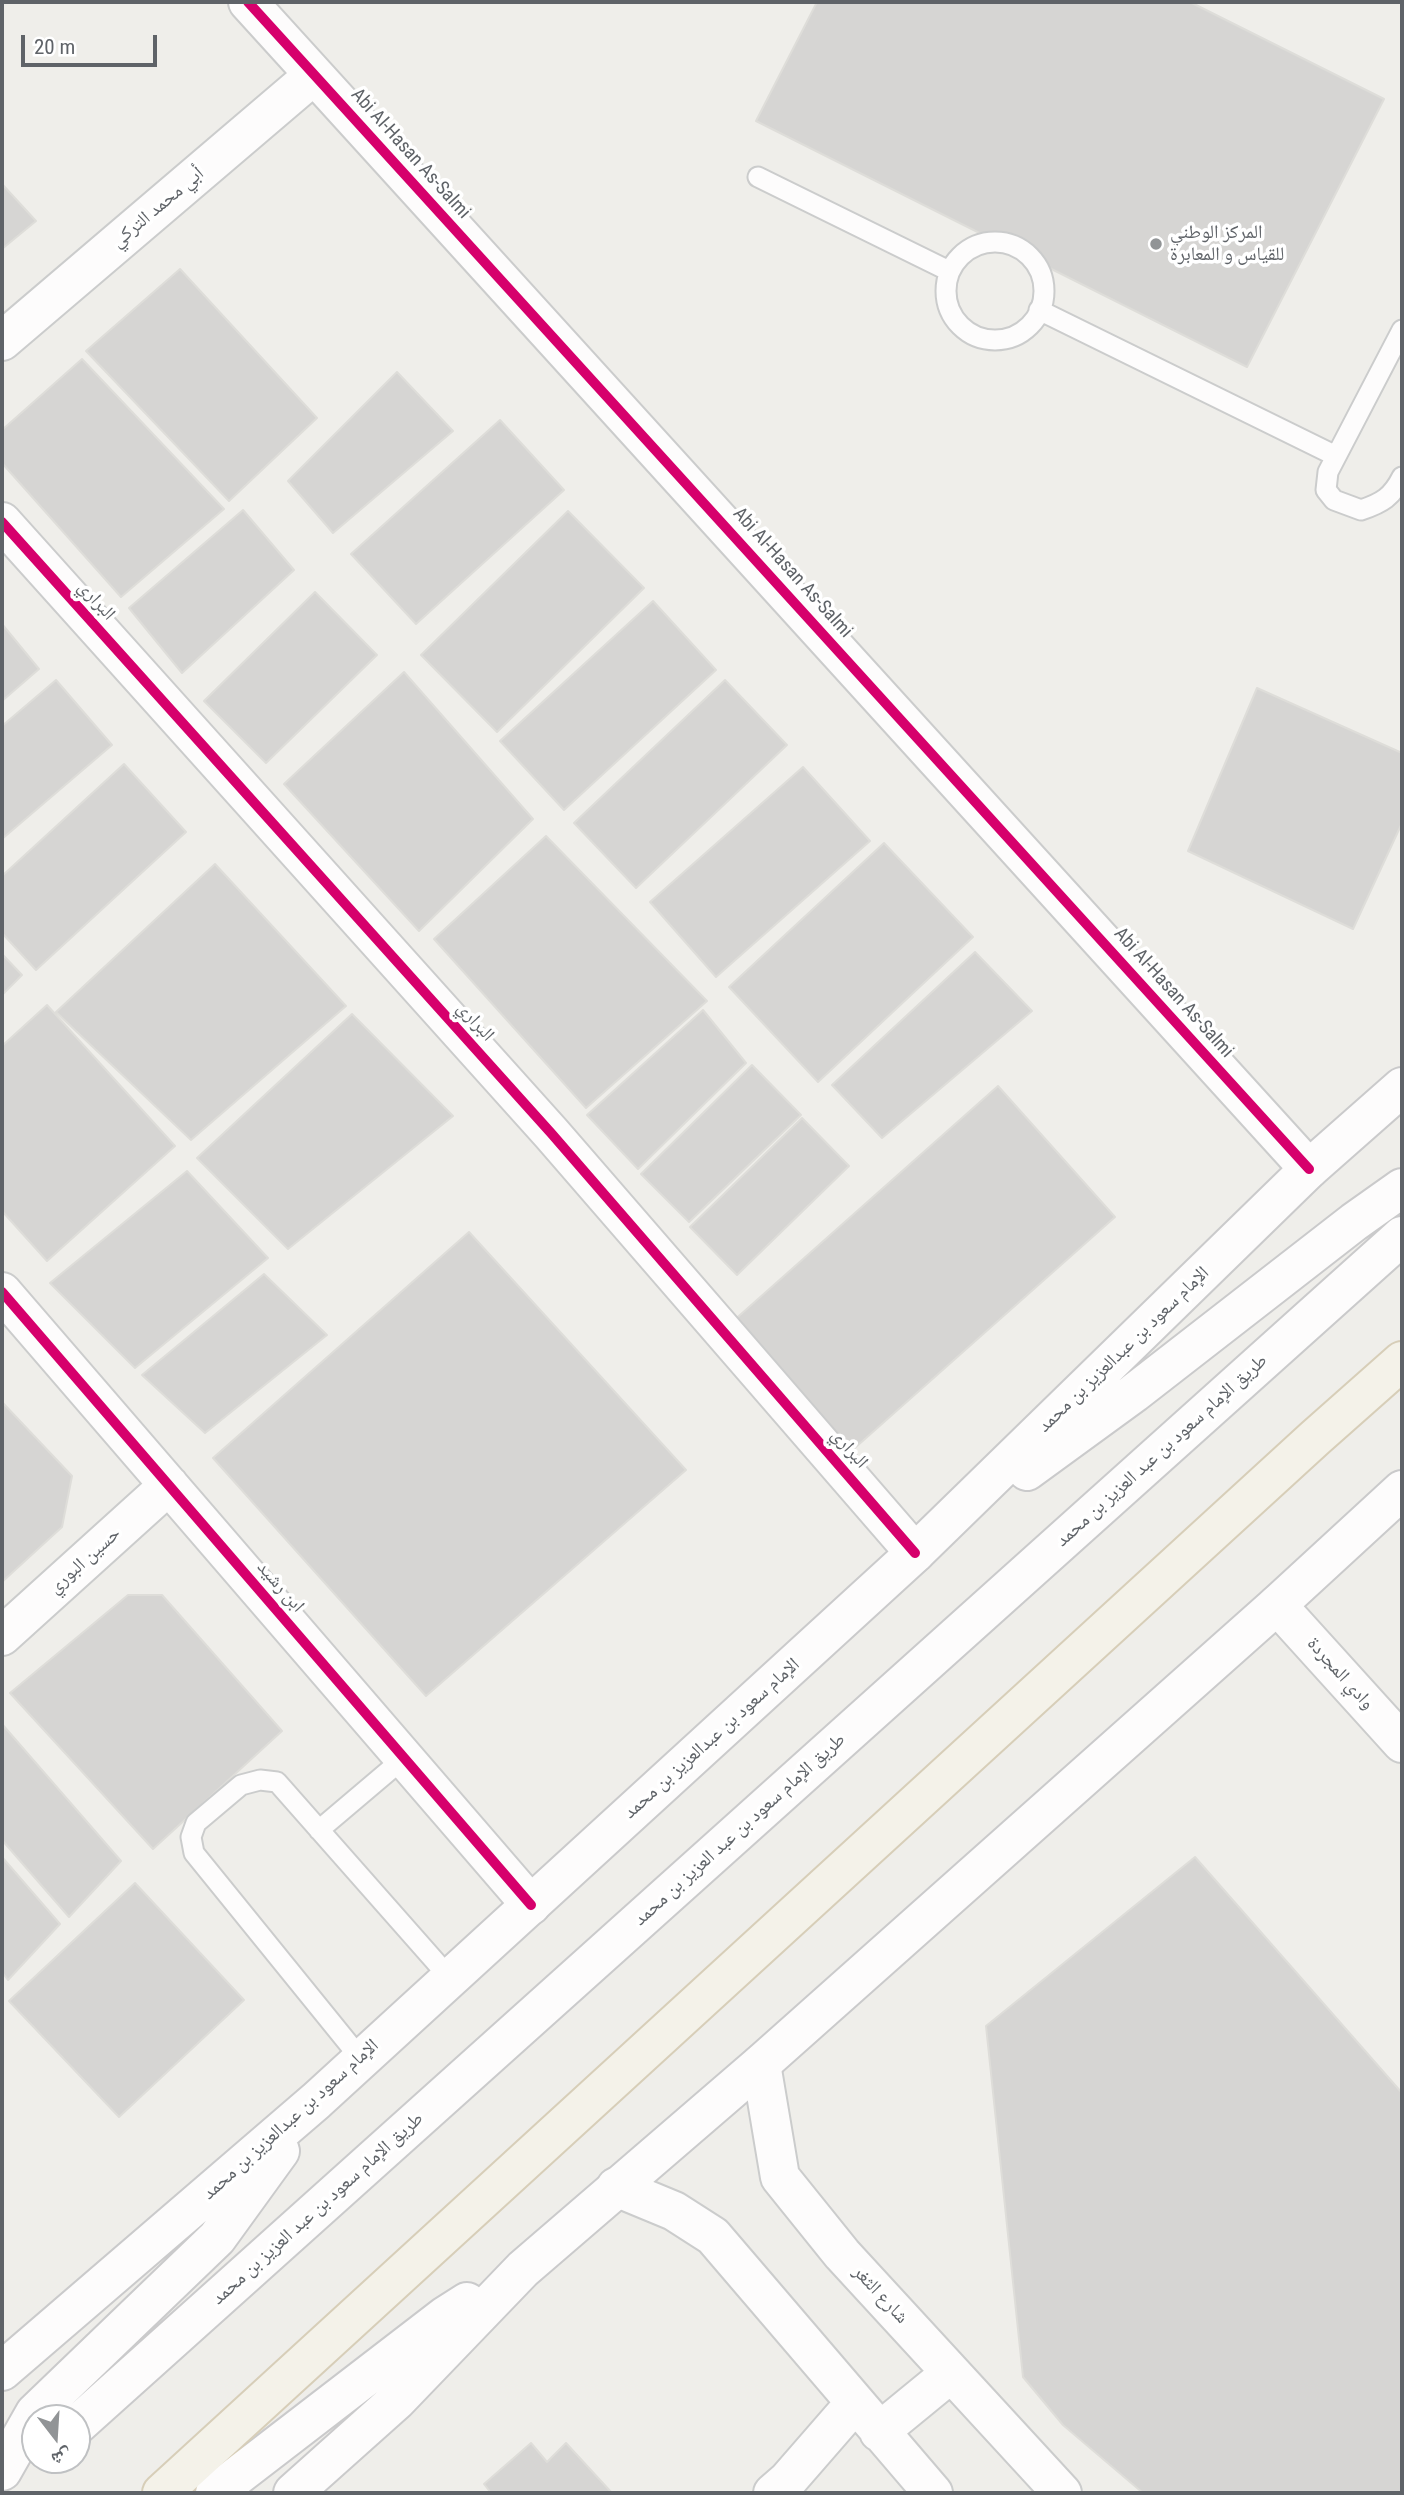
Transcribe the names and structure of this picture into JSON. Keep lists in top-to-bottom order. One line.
{"streets":{"main road":["Abi Al-Hasan As-Salmi","أبي محمد التركي","البراري","الإمام سعود بن عبدالعزيز بن محمد","طريق الإمام سعود بن عبد العزيز بن محمد","حسين البوري","ابن رشيد","وادي المجردة","شارع الثغر"]},"crossings":[["Abi Al-Hasan As-Salmi","أبي محمد التركي"],["Abi Al-Hasan As-Salmi","الإمام سعود بن عبدالعزيز بن محمد"],["البراري","الإمام سعود بن عبدالعزيز بن محمد"],["الإمام سعود بن عبدالعزيز بن محمد","ابن رشيد"],["حسين البوري","ابن رشيد"]],"places":["المركز الوطني للقياس و المعابرة"],"scale_bar":"20 m","north":"bottom"}
